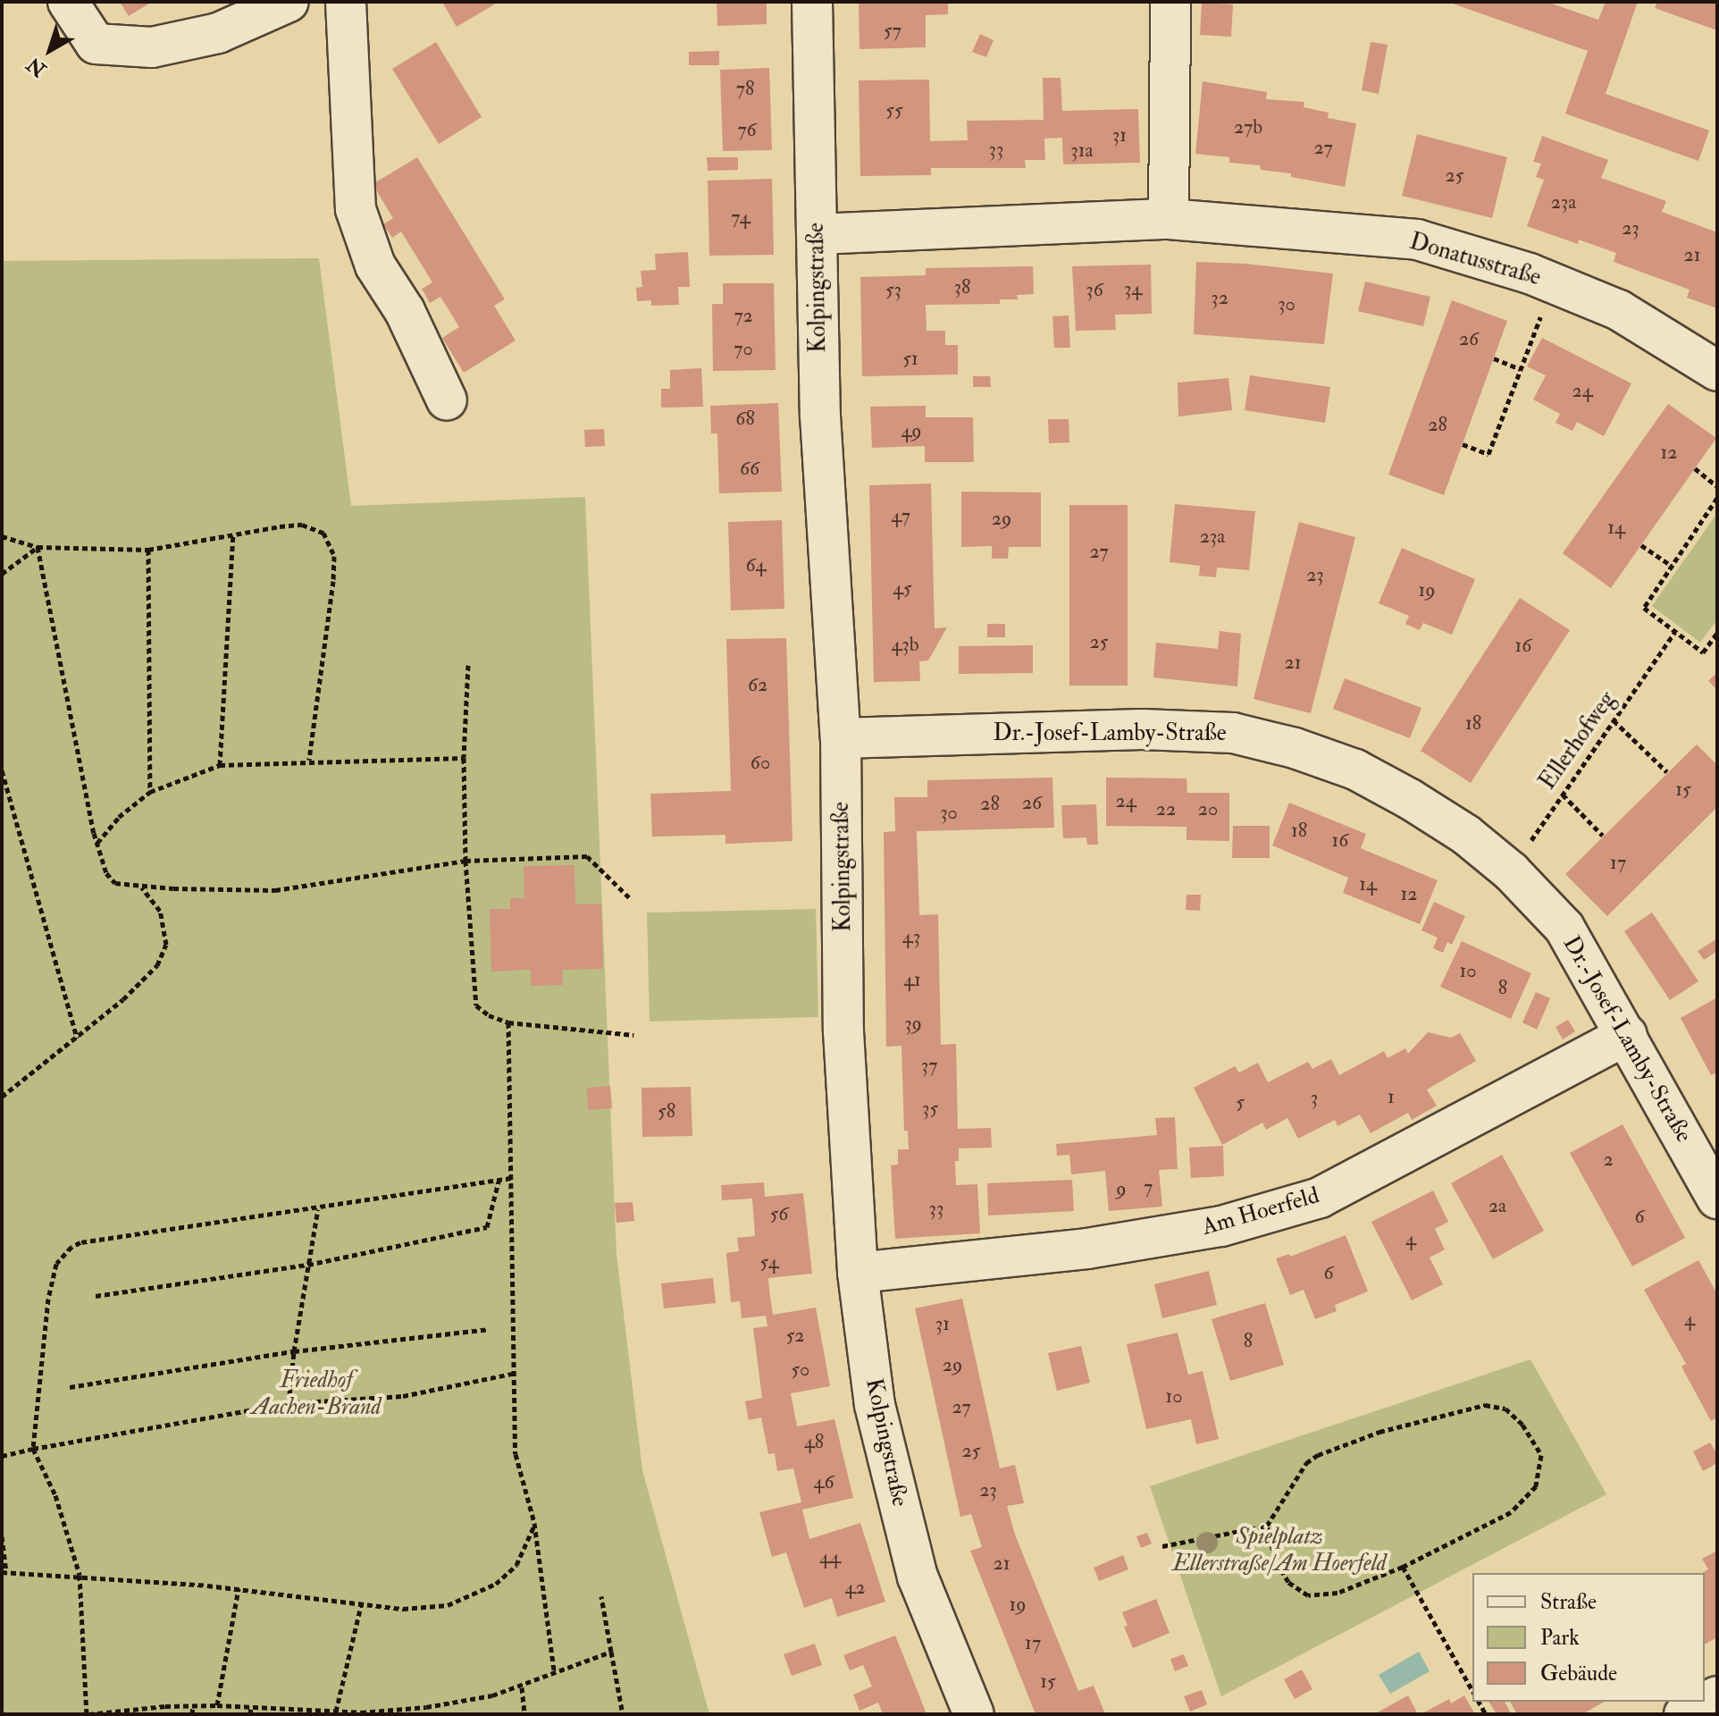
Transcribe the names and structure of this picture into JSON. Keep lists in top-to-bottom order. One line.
{"streets":{"street":["Donatusstraße","Kolpingstraße","Dr.-Josef-Lamby-Straße","Am Hoerfeld"],"path":["Ellerhofweg"]},"crossings":[["Donatusstraße","Kolpingstraße"],["Kolpingstraße","Dr.-Josef-Lamby-Straße"],["Kolpingstraße","Am Hoerfeld"],["Dr.-Josef-Lamby-Straße","Ellerhofweg"],["Dr.-Josef-Lamby-Straße","Am Hoerfeld"]],"parks":["Friedhof Aachen-Brand","Spielplatz Ellerstraße/Am Hoerfeld"],"house_numbers":["57","78","55","27b","76","31","27","33","31a","25","23a","74","23","21","38","34","53","36","32","30","72","26","70","51","24","68","28","49","12","66","47","29","14","23a","27","64","23","45","19","25","43b","16","21","62","18","60","15","24","26","28","22","20","30","18","16","17","14","12","43","10","41","8","39","37","1","3","5","35","58","2","7","9","2a","33","56","6","4","54","6","4","31","52","8","29","50","10","27","48","25","46","23","44","21","42","19","17","15"],"legend":["Straße","Park","Gebäude"],"north":"bottom left"}
